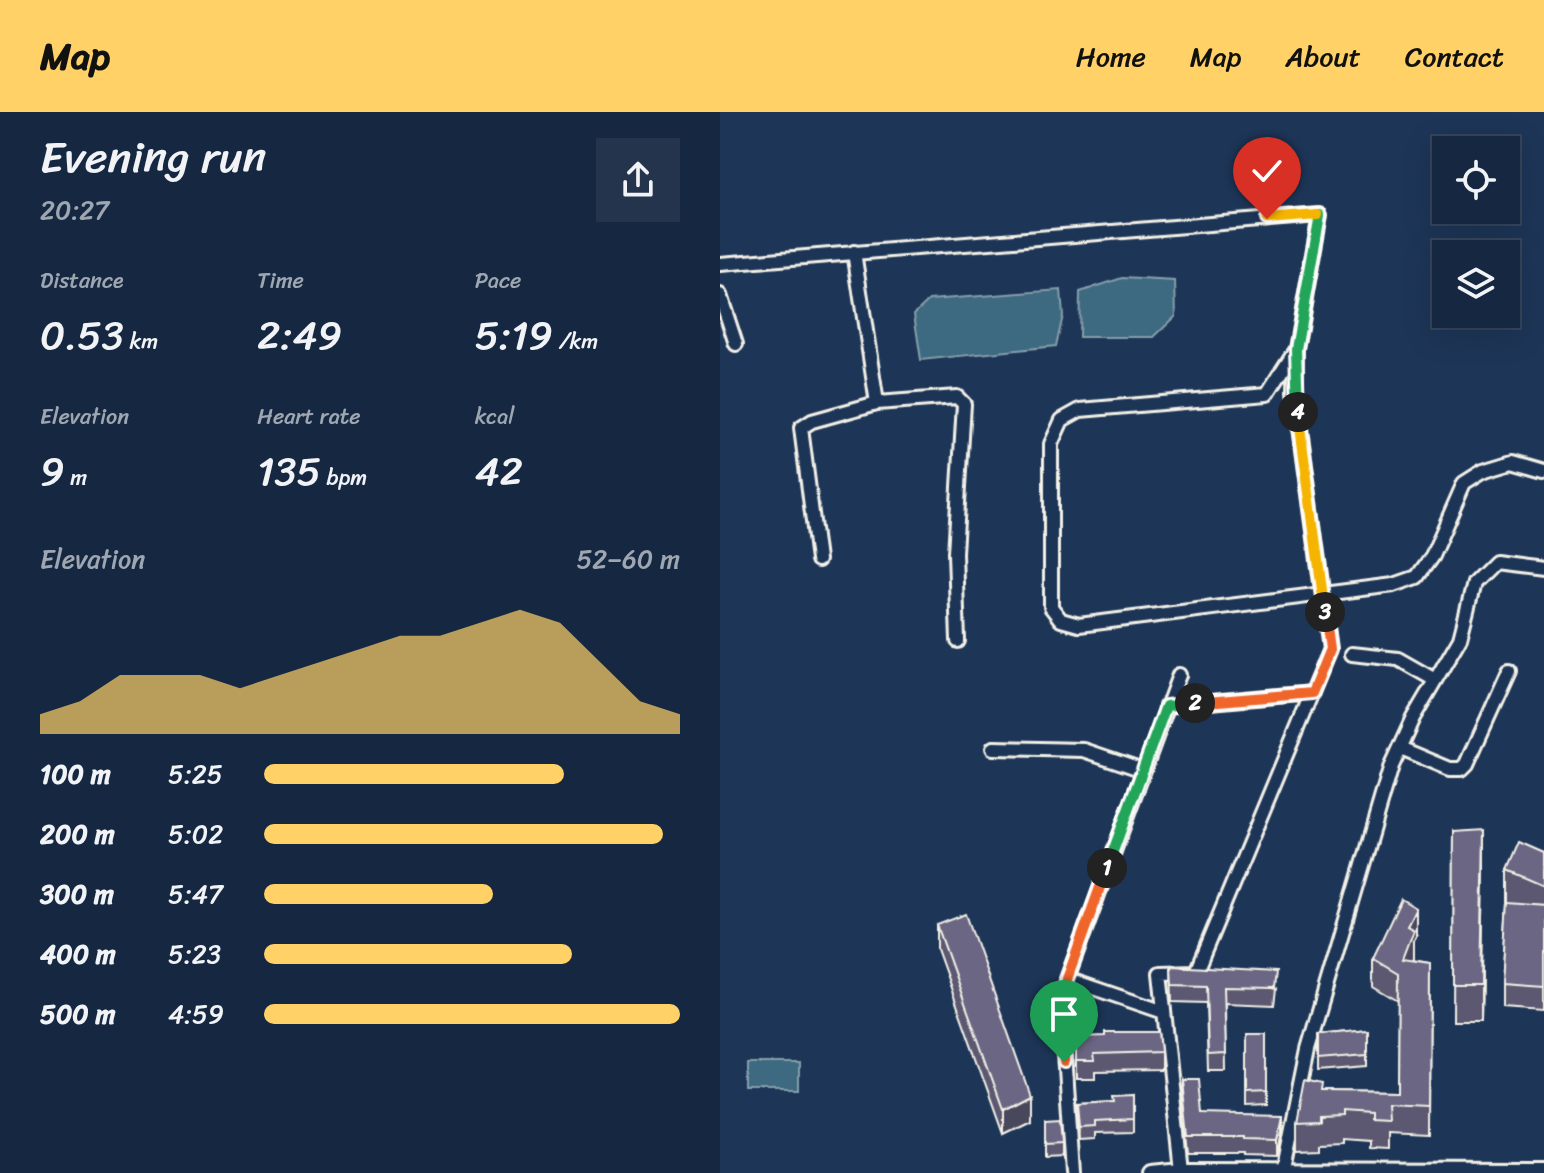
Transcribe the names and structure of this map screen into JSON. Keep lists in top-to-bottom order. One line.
{"page":{"header":"Map","nav":["Home","Map","About","Contact"],"heading":["Evening run","20:27"],"stats":[["Distance","0.53 km"],["Time","2:49"],["Pace","5:19 /km"],["Elevation","9 m"],["Heart rate","135 bpm"],["kcal","42"]],"pins":["4","3","2","1"],"chart":["Elevation","52–60 m"],"list":[{"name":"100 m","note":"5:25"},{"name":"200 m","note":"5:02"},{"name":"300 m","note":"5:47"},{"name":"400 m","note":"5:23"},{"name":"500 m","note":"4:59"}]}}
